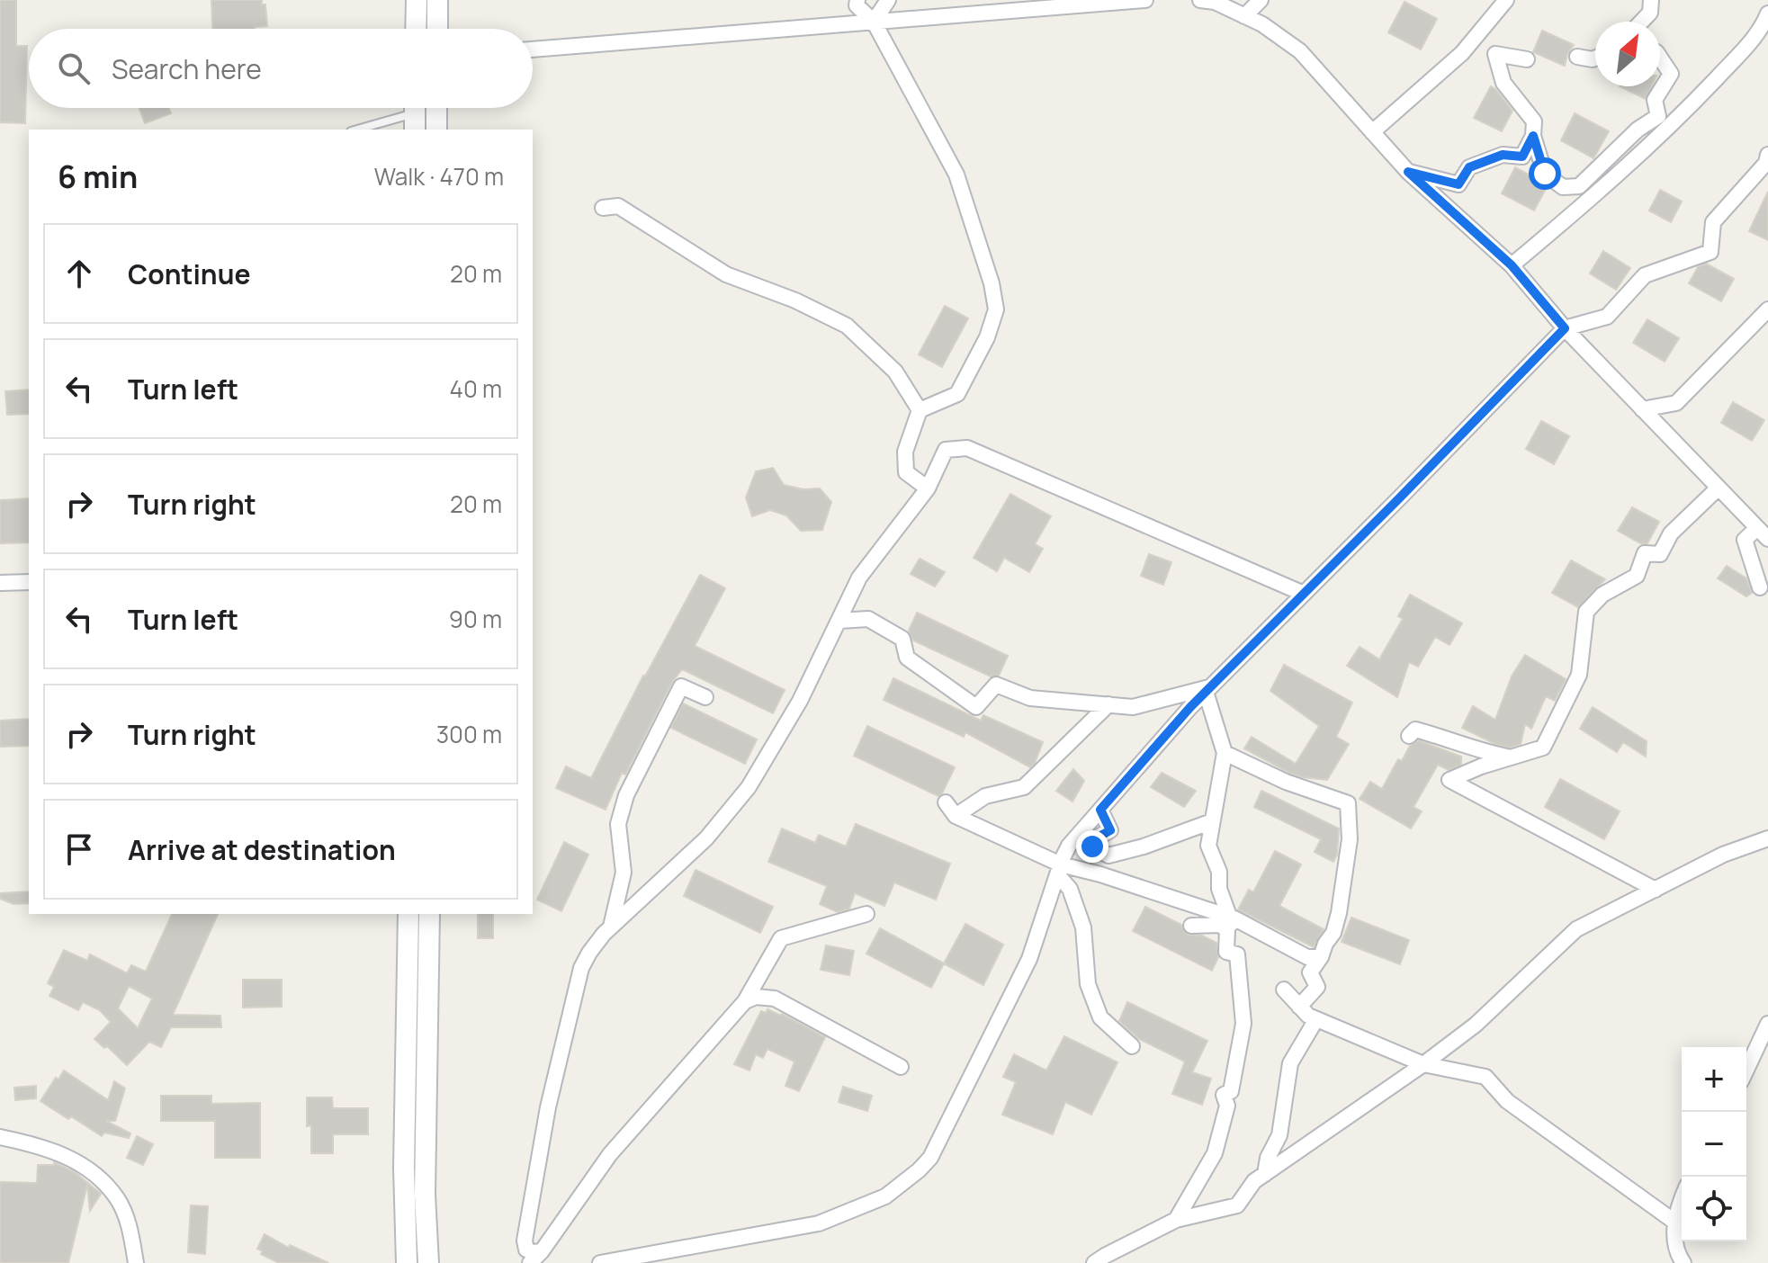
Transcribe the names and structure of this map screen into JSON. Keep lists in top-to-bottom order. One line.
{"north":"top right","page":{"search":"Search here","heading":["6 min","Walk · 470 m"],"list":[["Continue","20 m"],["Turn left","40 m"],["Turn right","20 m"],["Turn left","90 m"],["Turn right","300 m"],"Arrive at destination"],"map_buttons":["+","−"]}}
